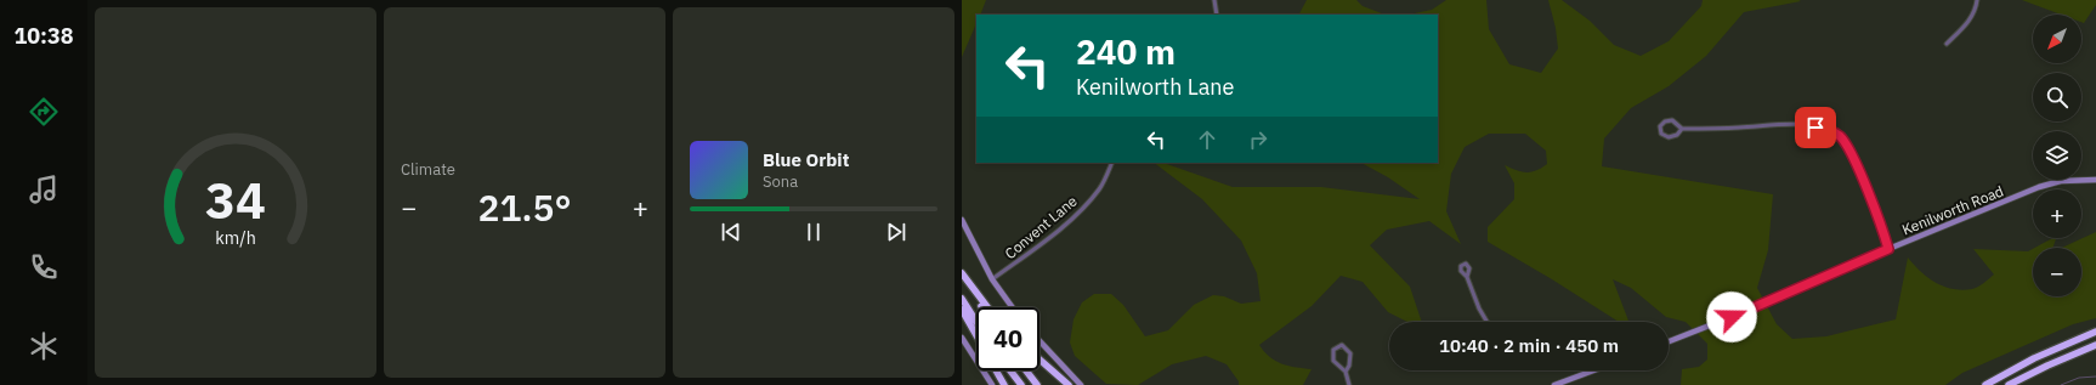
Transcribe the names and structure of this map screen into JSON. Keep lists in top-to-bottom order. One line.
{"streets":{"street":["Kenilworth Road","Convent Lane"]},"north":"bottom left","page":{"tabs":"10:38","tile":"Climate","map_buttons":["+","−"],"turn":["240 m","Kenilworth Lane"],"song":["Blue Orbit","Sona"],"heat":["−","21.5°","+"],"limit":"40","trip":"10:40 · 2 min · 450 m","gauge":["34","km/h"]}}
